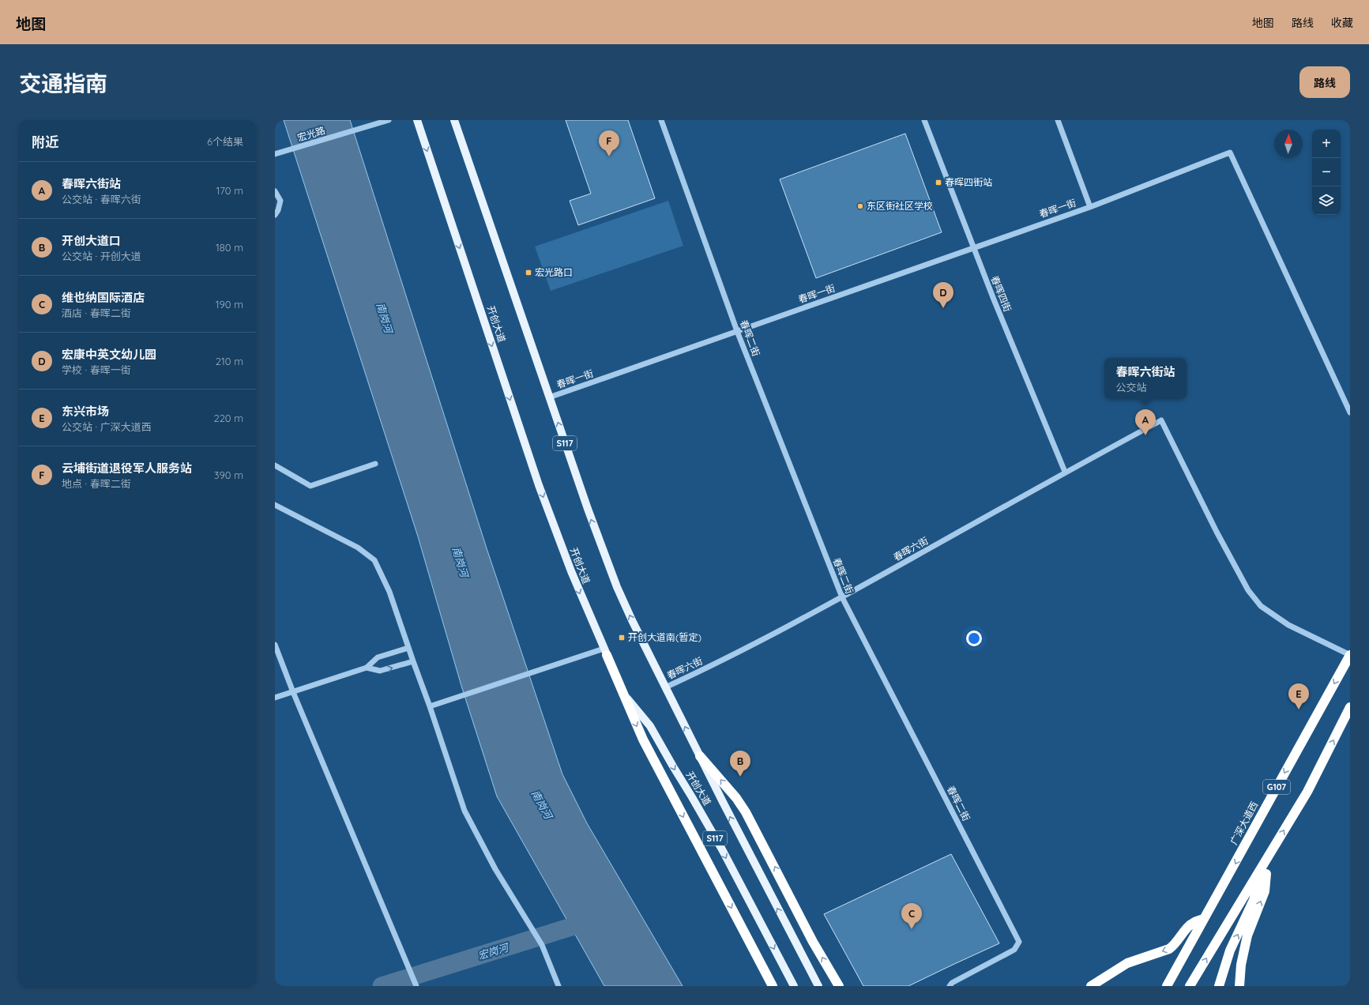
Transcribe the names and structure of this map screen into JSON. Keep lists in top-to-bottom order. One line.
{"streets":{"highway":["G107","广深大道西"],"main road":["开创大道","S117"],"street":["宏光路","春晖一街","春晖四街","春晖二街","春晖六街"]},"crossings":[["春晖一街","春晖四街"],["春晖一街","开创大道"],["春晖一街","春晖二街"],["春晖四街","春晖六街"],["开创大道","春晖六街"],["春晖二街","春晖六街"],["春晖六街","广深大道西"]],"water":["南岗河","宏岗河"],"places":{"transit":["春晖四街站","宏光路口","开创大道南(暂定)"],"other":["东区街社区学校"]},"north":"top","page":{"header":"地图","nav":["地图","路线","收藏"],"title":"交通指南","buttons":"路线","heading":["附近","6个结果"],"map_buttons":["+","−"],"pins":["F","D","A","E","B","C"],"list":[{"mark":"A","name":"春晖六街站","note":"公交站 · 春晖六街","value":"170 m"},{"mark":"B","name":"开创大道口","note":"公交站 · 开创大道","value":"180 m"},{"mark":"C","name":"维也纳国际酒店","note":"酒店 · 春晖二街","value":"190 m"},{"mark":"D","name":"宏康中英文幼儿园","note":"学校 · 春晖一街","value":"210 m"},{"mark":"E","name":"东兴市场","note":"公交站 · 广深大道西","value":"220 m"},{"mark":"F","name":"云埔街道退役军人服务站","note":"地点 · 春晖二街","value":"390 m"}],"popup":["春晖六街站","公交站"]}}
